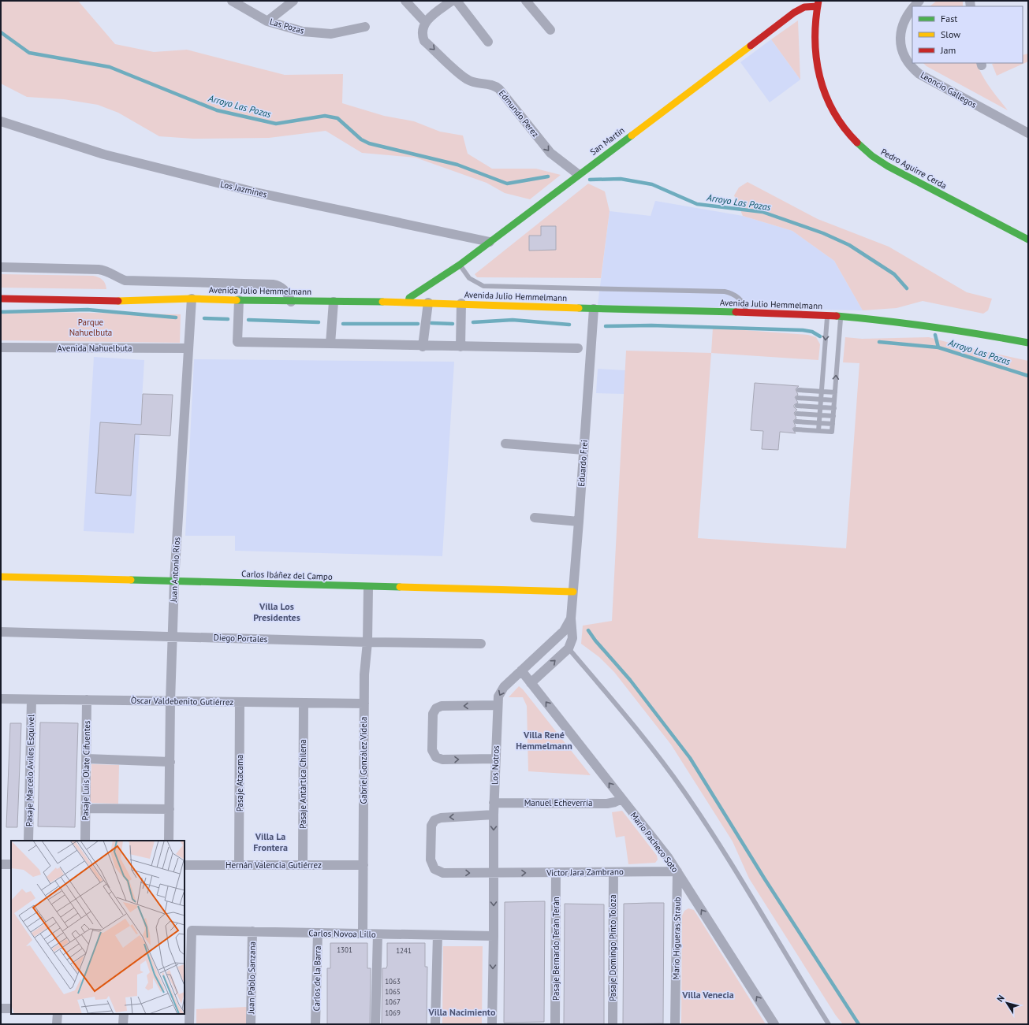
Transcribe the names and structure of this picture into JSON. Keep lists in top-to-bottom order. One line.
{"streets":{"main road":["San Martín","Pedro Aguirre Cerda","Avenida Julio Hemmelmann","Carlos Ibáñez del Campo"],"street":["Las Pozas","Leoncio Gallegos","Edmundo Perez","Los Jazmines","Avenida Nahuelbuta","Eduardo Frei","Juan Antonio Ríos","Diego Portales","Òscar Valdebenito Gutiérrez","Gabriel González Videla","Los Notros","Pasaje Marcelo Aviles Esquivel","Pasaje Luis Olate Cifuentes","Pasaje Atacama","Pasaje Antártica Chilena","Manuel Echeverría","Mario Pacheco Soto","Hernán Valencia Gutiérrez","Víctor Jara Zambrano","Carlos Novoa Lillo","Mario Higueras Straub","Pasaje Domingo Pinto Toloza","Pasaje Bernardo Terán Terán","Juan Pablo Sanzana","Carlos de la Barra"]},"crossings":[["Edmundo Perez","San Martín"],["San Martín","Pedro Aguirre Cerda"],["San Martín","Los Jazmines"],["San Martín","Avenida Julio Hemmelmann"],["Avenida Julio Hemmelmann","Eduardo Frei"],["Avenida Julio Hemmelmann","Juan Antonio Ríos"],["Avenida Nahuelbuta","Juan Antonio Ríos"],["Eduardo Frei","Carlos Ibáñez del Campo"],["Eduardo Frei","Los Notros"],["Juan Antonio Ríos","Carlos Ibáñez del Campo"],["Juan Antonio Ríos","Diego Portales"],["Juan Antonio Ríos","Òscar Valdebenito Gutiérrez"],["Carlos Ibáñez del Campo","Gabriel González Videla"],["Diego Portales","Gabriel González Videla"],["Òscar Valdebenito Gutiérrez","Gabriel González Videla"],["Òscar Valdebenito Gutiérrez","Pasaje Marcelo Aviles Esquivel"],["Òscar Valdebenito Gutiérrez","Pasaje Luis Olate Cifuentes"],["Òscar Valdebenito Gutiérrez","Pasaje Atacama"],["Òscar Valdebenito Gutiérrez","Pasaje Antártica Chilena"],["Gabriel González Videla","Hernán Valencia Gutiérrez"],["Gabriel González Videla","Carlos Novoa Lillo"],["Los Notros","Manuel Echeverría"],["Los Notros","Mario Pacheco Soto"],["Los Notros","Víctor Jara Zambrano"],["Los Notros","Carlos Novoa Lillo"],["Pasaje Atacama","Hernán Valencia Gutiérrez"],["Pasaje Antártica Chilena","Hernán Valencia Gutiérrez"],["Manuel Echeverría","Mario Pacheco Soto"],["Mario Pacheco Soto","Víctor Jara Zambrano"],["Mario Pacheco Soto","Mario Higueras Straub"],["Víctor Jara Zambrano","Mario Higueras Straub"],["Víctor Jara Zambrano","Pasaje Domingo Pinto Toloza"],["Víctor Jara Zambrano","Pasaje Bernardo Terán Terán"],["Carlos Novoa Lillo","Juan Pablo Sanzana"],["Carlos Novoa Lillo","Carlos de la Barra"]],"one_way":["Edmundo Perez","Mario Pacheco Soto"],"districts":["Villa Los Presidentes","Villa René Hemmelmann","Villa La Frontera","Villa Venecia","Villa Nacimiento"],"water":["Arroyo Las Pozas"],"parks":["Parque Nahuelbuta"],"house_numbers":["1301","1241","1063","1065","1067","1069"],"legend":["Fast","Slow","Jam"],"north":"top left"}
